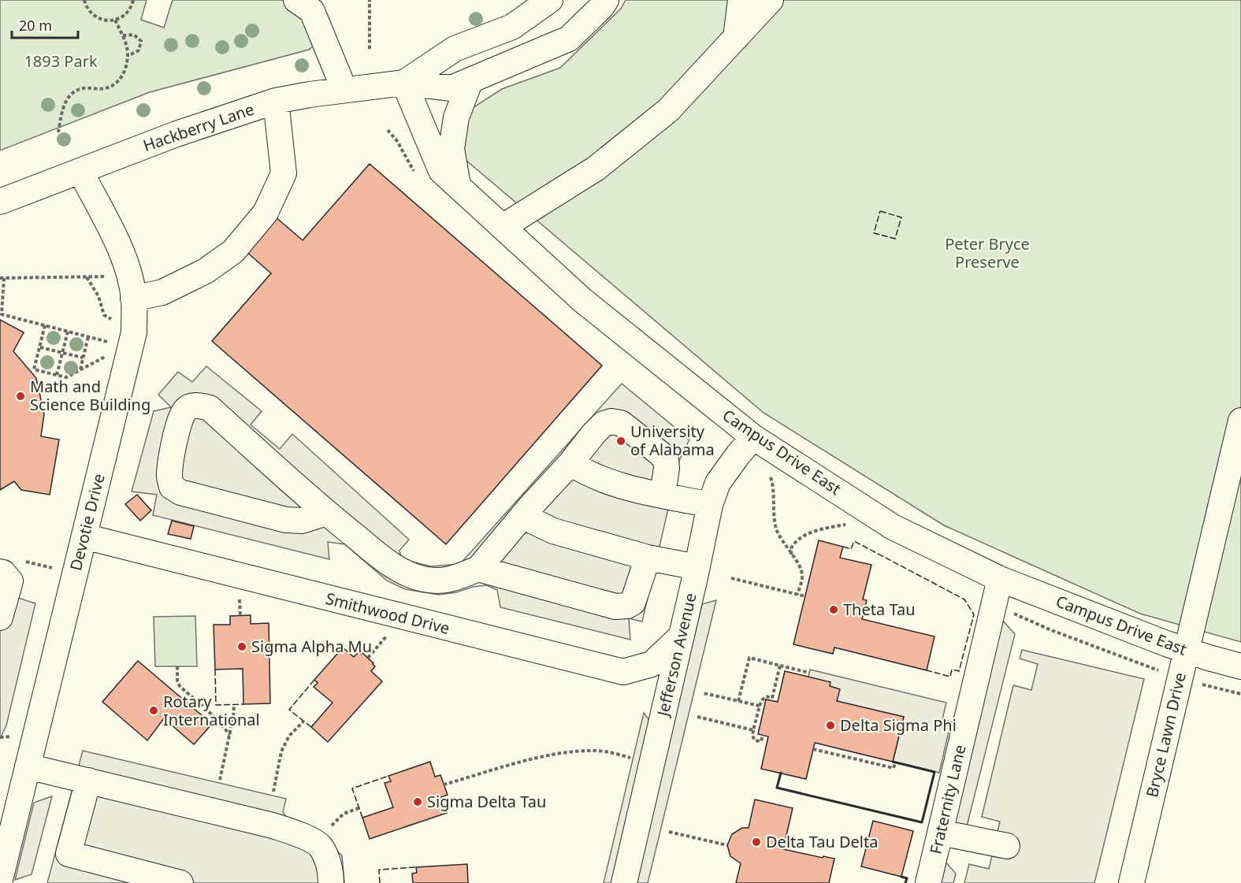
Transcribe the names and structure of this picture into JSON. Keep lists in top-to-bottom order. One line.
{"streets":{"street":["Hackberry Lane","Campus Drive East","Devotie Drive","Smithwood Drive","Jefferson Avenue","Bryce Lawn Drive","Fraternity Lane"]},"crossings":[["Hackberry Lane","Campus Drive East"],["Hackberry Lane","Devotie Drive"],["Campus Drive East","Jefferson Avenue"],["Campus Drive East","Bryce Lawn Drive"],["Campus Drive East","Fraternity Lane"],["Devotie Drive","Smithwood Drive"],["Smithwood Drive","Jefferson Avenue"]],"parks":["1893 Park","Peter Bryce Preserve"],"places":["Math and Science Building","University of Alabama","Theta Tau","Sigma Alpha Mu","Rotary International","Delta Sigma Phi","Sigma Delta Tau","Delta Tau Delta"],"scale_bar":"20 m"}
